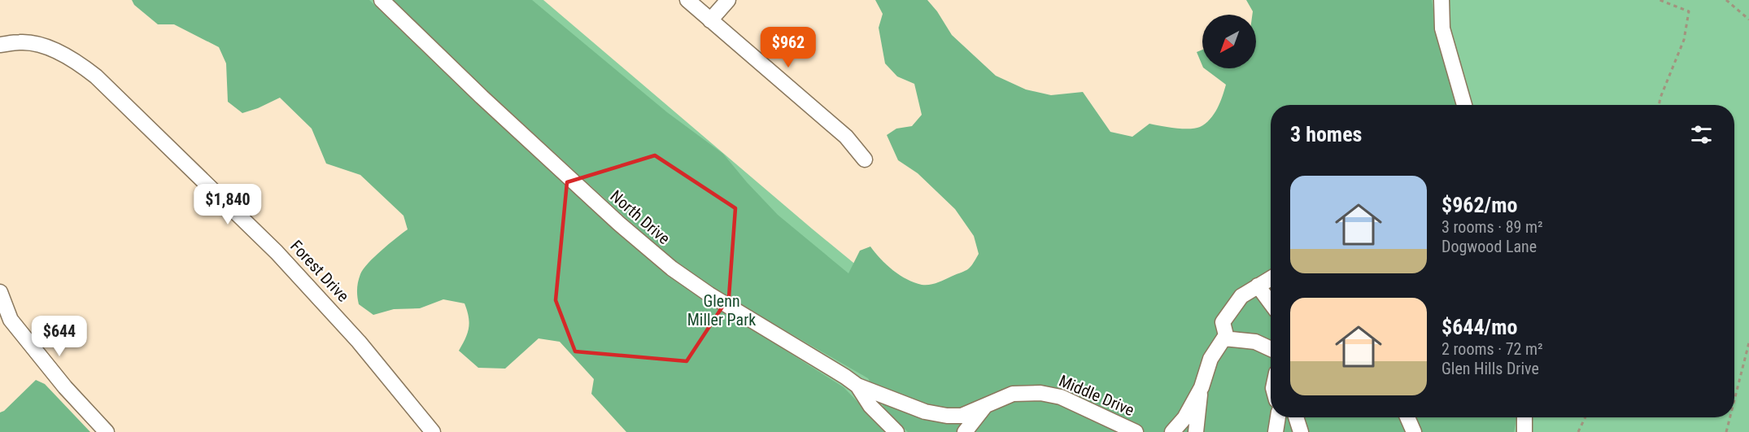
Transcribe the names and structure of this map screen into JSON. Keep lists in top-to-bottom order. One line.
{"streets":{"street":["North Drive","Forest Drive","Middle Drive"]},"crossings":[["North Drive","Middle Drive"]],"parks":["Glenn Miller Park"],"north":"bottom left","page":{"price":["$962","$1,840","$644"],"heading":"3 homes","list":[{"name":"$962/mo","note":"3 rooms · 89 m² · Dogwood Lane"},{"name":"$644/mo","note":"2 rooms · 72 m² · Glen Hills Drive"}]}}
